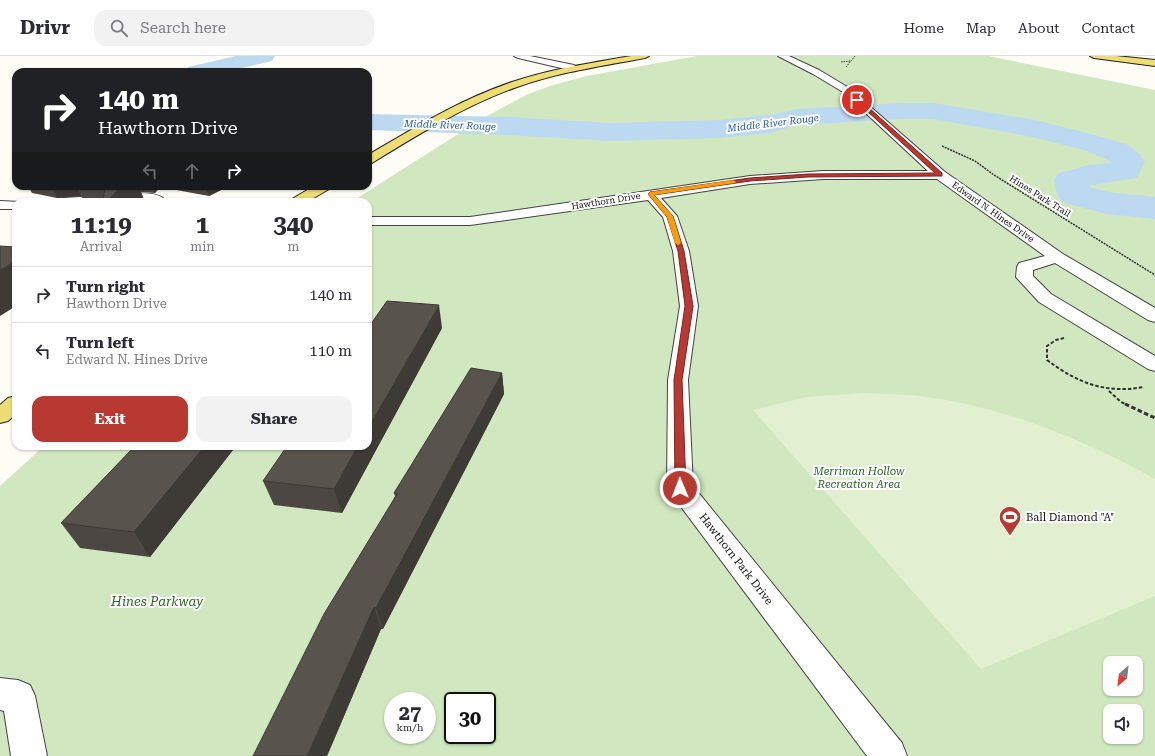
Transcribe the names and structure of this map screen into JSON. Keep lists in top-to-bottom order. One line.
{"streets":{"street":["Hawthorn Drive","Edward N. Hines Drive","Hawthorn Park Drive"],"path":["Hines Park Trail"]},"crossings":[["Hawthorn Drive","Edward N. Hines Drive"],["Hawthorn Drive","Hawthorn Park Drive"]],"water":["Middle River Rouge"],"parks":["Merriman Hollow Recreation Area","Hines Parkway"],"places":{"sports":["Ball Diamond \"A\""]},"north":"bottom left","page":{"header":"Drivr","search":"Search here","nav":["Home","Map","About","Contact"],"turn":["140 m","Hawthorn Drive"],"eta":["11:19","Arrival","1","min","340","m"],"list":[{"name":"Turn right","note":"Hawthorn Drive","value":"140 m"},{"name":"Turn left","note":"Edward N. Hines Drive","value":"110 m"}],"buttons":["Exit","Share"],"speed":"27 km/h","limit":"30"}}
